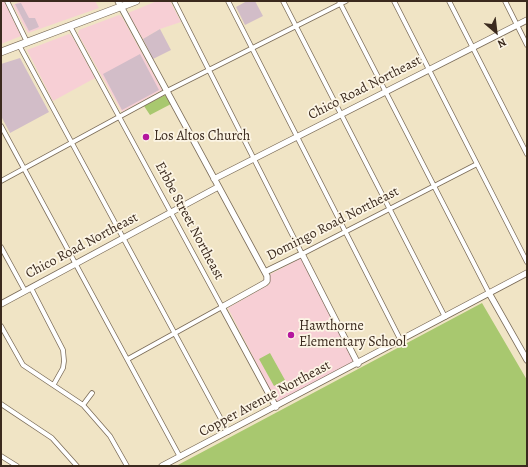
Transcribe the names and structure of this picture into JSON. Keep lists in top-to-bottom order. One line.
{"streets":{"street":["Chico Road Northeast","Erbbe Street Northeast","Domingo Road Northeast","Copper Avenue Northeast"]},"crossings":[["Chico Road Northeast","Erbbe Street Northeast"],["Erbbe Street Northeast","Domingo Road Northeast"],["Erbbe Street Northeast","Copper Avenue Northeast"]],"places":["Los Altos Church","Hawthorne Elementary School"],"north":"bottom right"}
